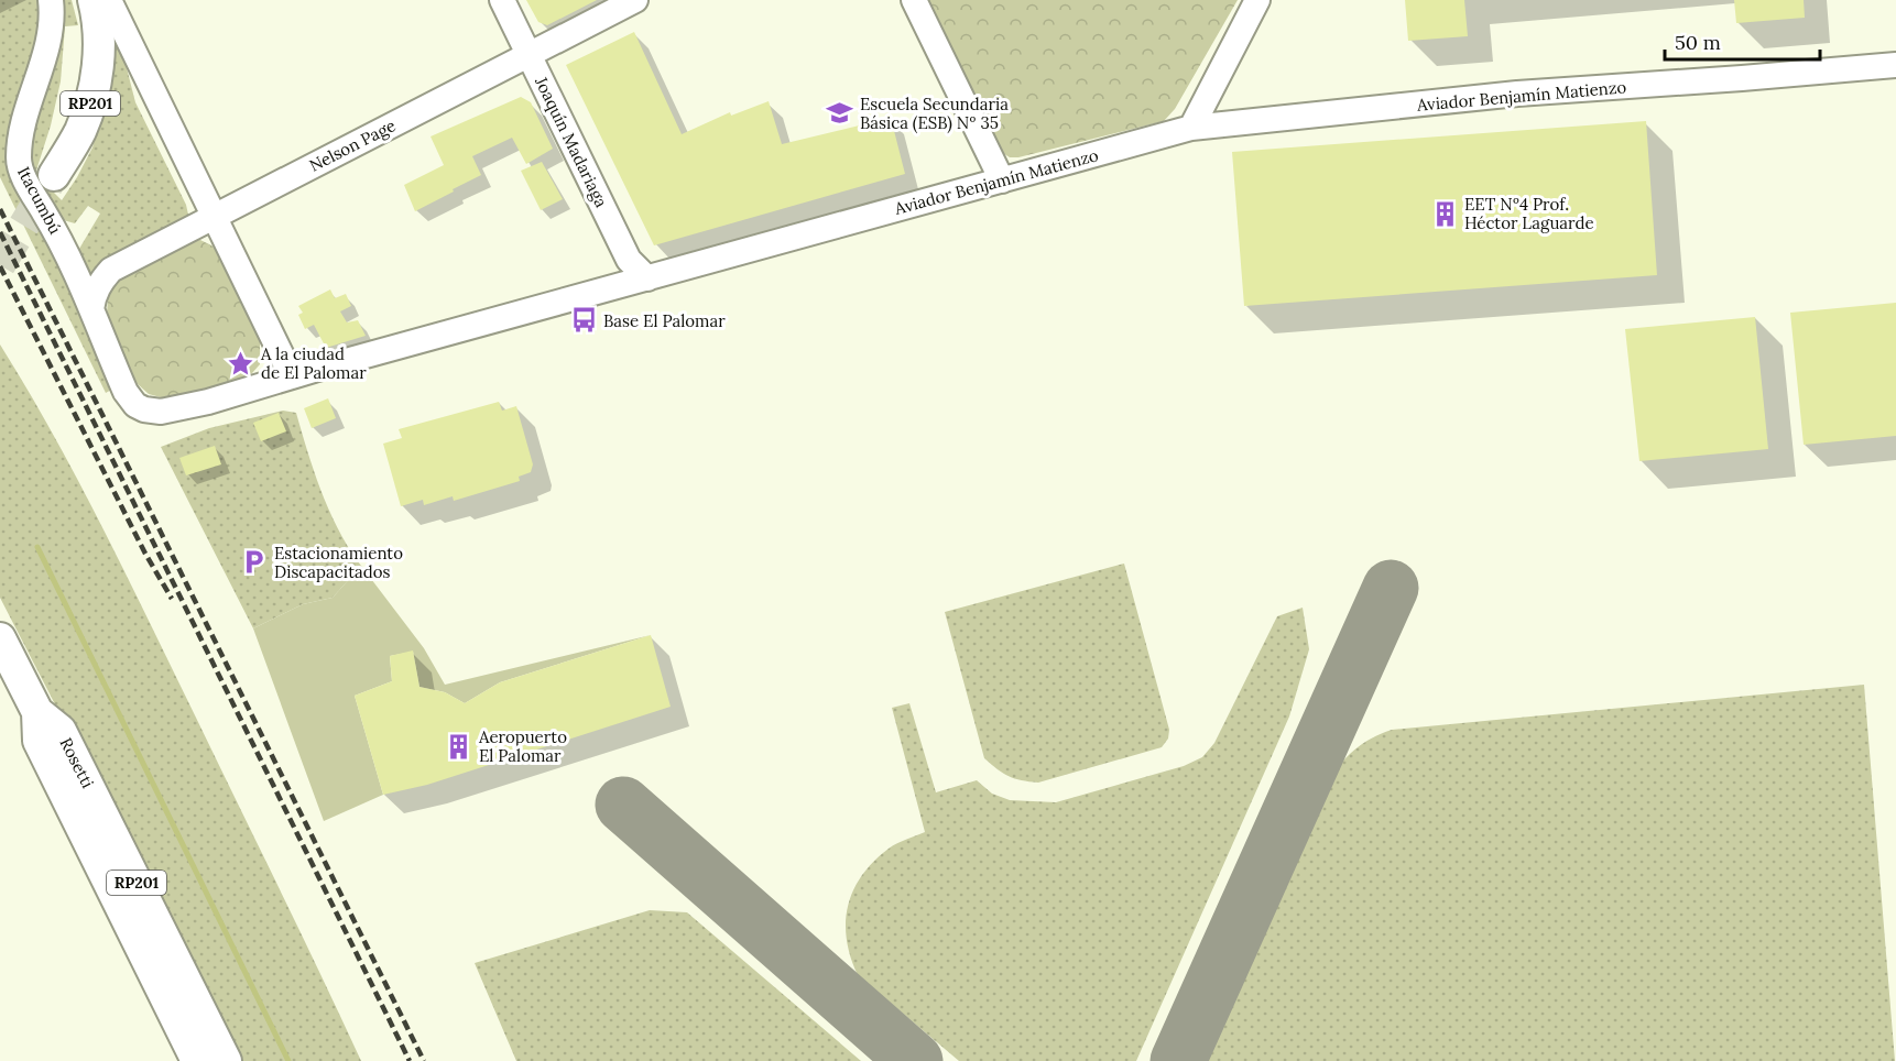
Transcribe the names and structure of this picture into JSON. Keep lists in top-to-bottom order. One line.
{"streets":{"main road":["RP201","Rosetti"],"street":["Aviador Benjamín Matienzo","Joaquín Madariaga","Nelson Page","Itacumbú"]},"crossings":[["Aviador Benjamín Matienzo","Joaquín Madariaga"],["Aviador Benjamín Matienzo","Itacumbú"],["RP201","Rosetti"],["Joaquín Madariaga","Nelson Page"],["Nelson Page","Itacumbú"]],"places":{"school or university":["Escuela Secundaria Básica (ESB) Nº 35"],"building":["EET Nº4 Prof. Héctor Laguarde","Aeropuerto El Palomar"],"bus stop":["Base El Palomar"],"place":["A la ciudad de El Palomar"],"parking":["Estacionamiento Discapacitados"]},"scale_bar":"50 m"}
